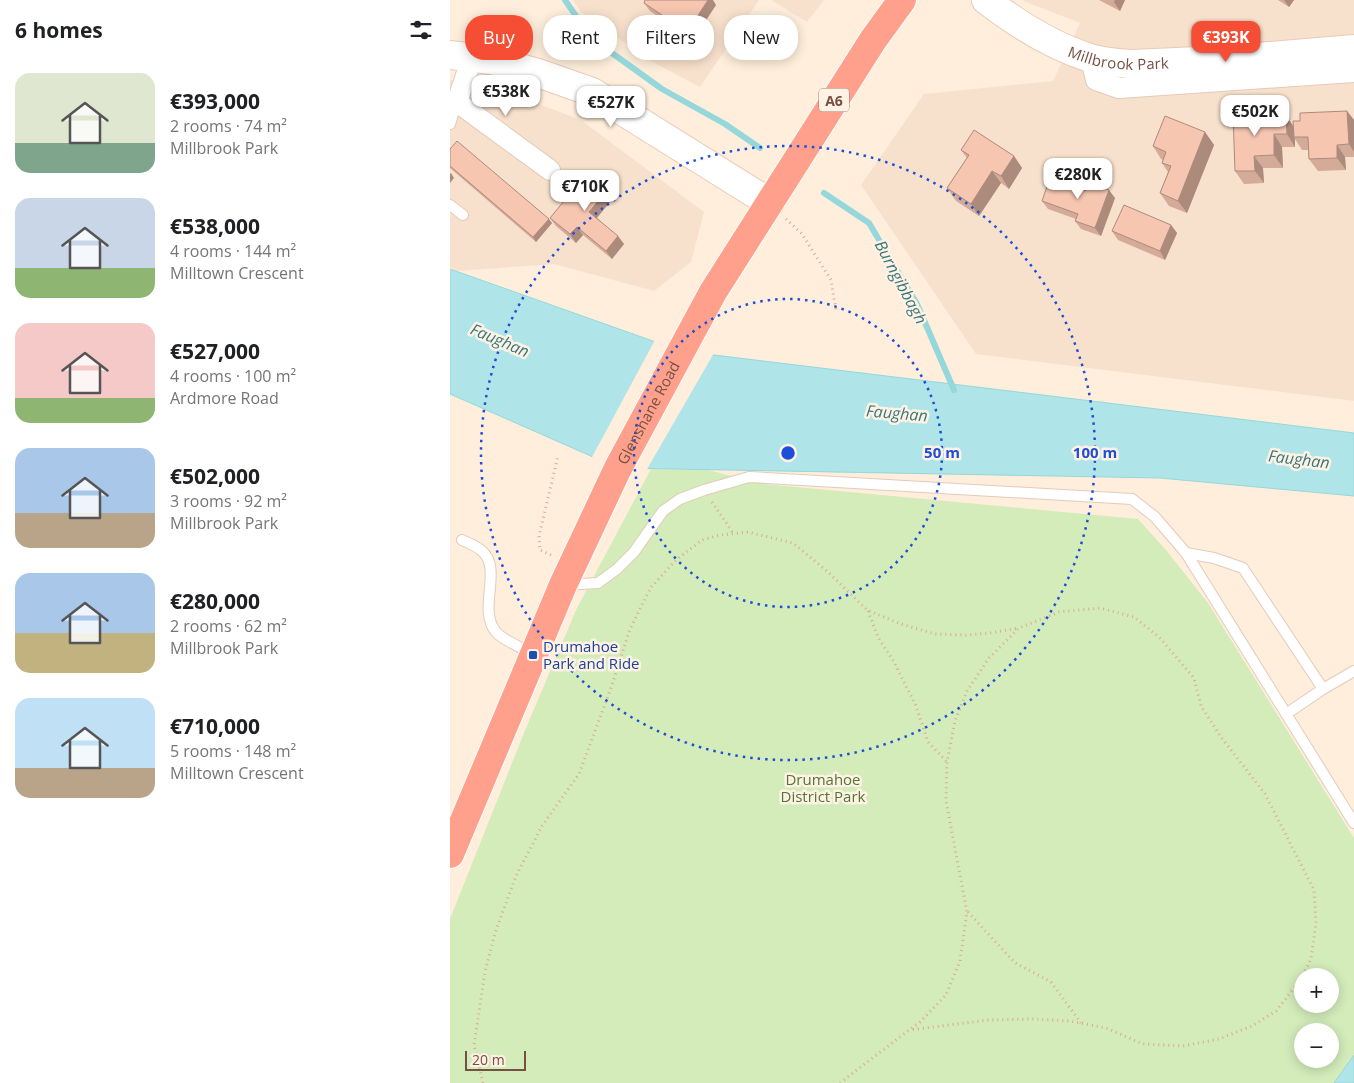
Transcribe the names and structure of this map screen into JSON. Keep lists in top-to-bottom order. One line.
{"streets":{"highway":["A6","Glenshane Road"],"street":["Millbrook Park"]},"water":["Burngibbagh","Faughan"],"parks":["Drumahoe District Park"],"places":{"transit":["Drumahoe Park and Ride"]},"scale_bar":"20 m","page":{"heading":"6 homes","chip":["Buy","Rent","Filters","New"],"price":["€393K","€538K","€527K","€502K","€280K","€710K"],"list":[{"name":"€393,000","note":"2 rooms · 74 m² · Millbrook Park"},{"name":"€538,000","note":"4 rooms · 144 m² · Milltown Crescent"},{"name":"€527,000","note":"4 rooms · 100 m² · Ardmore Road"},{"name":"€502,000","note":"3 rooms · 92 m² · Millbrook Park"},{"name":"€280,000","note":"2 rooms · 62 m² · Millbrook Park"},{"name":"€710,000","note":"5 rooms · 148 m² · Milltown Crescent"}],"map_buttons":["+","−"],"scale":"20 m"},"rings":["50 m","100 m"]}
